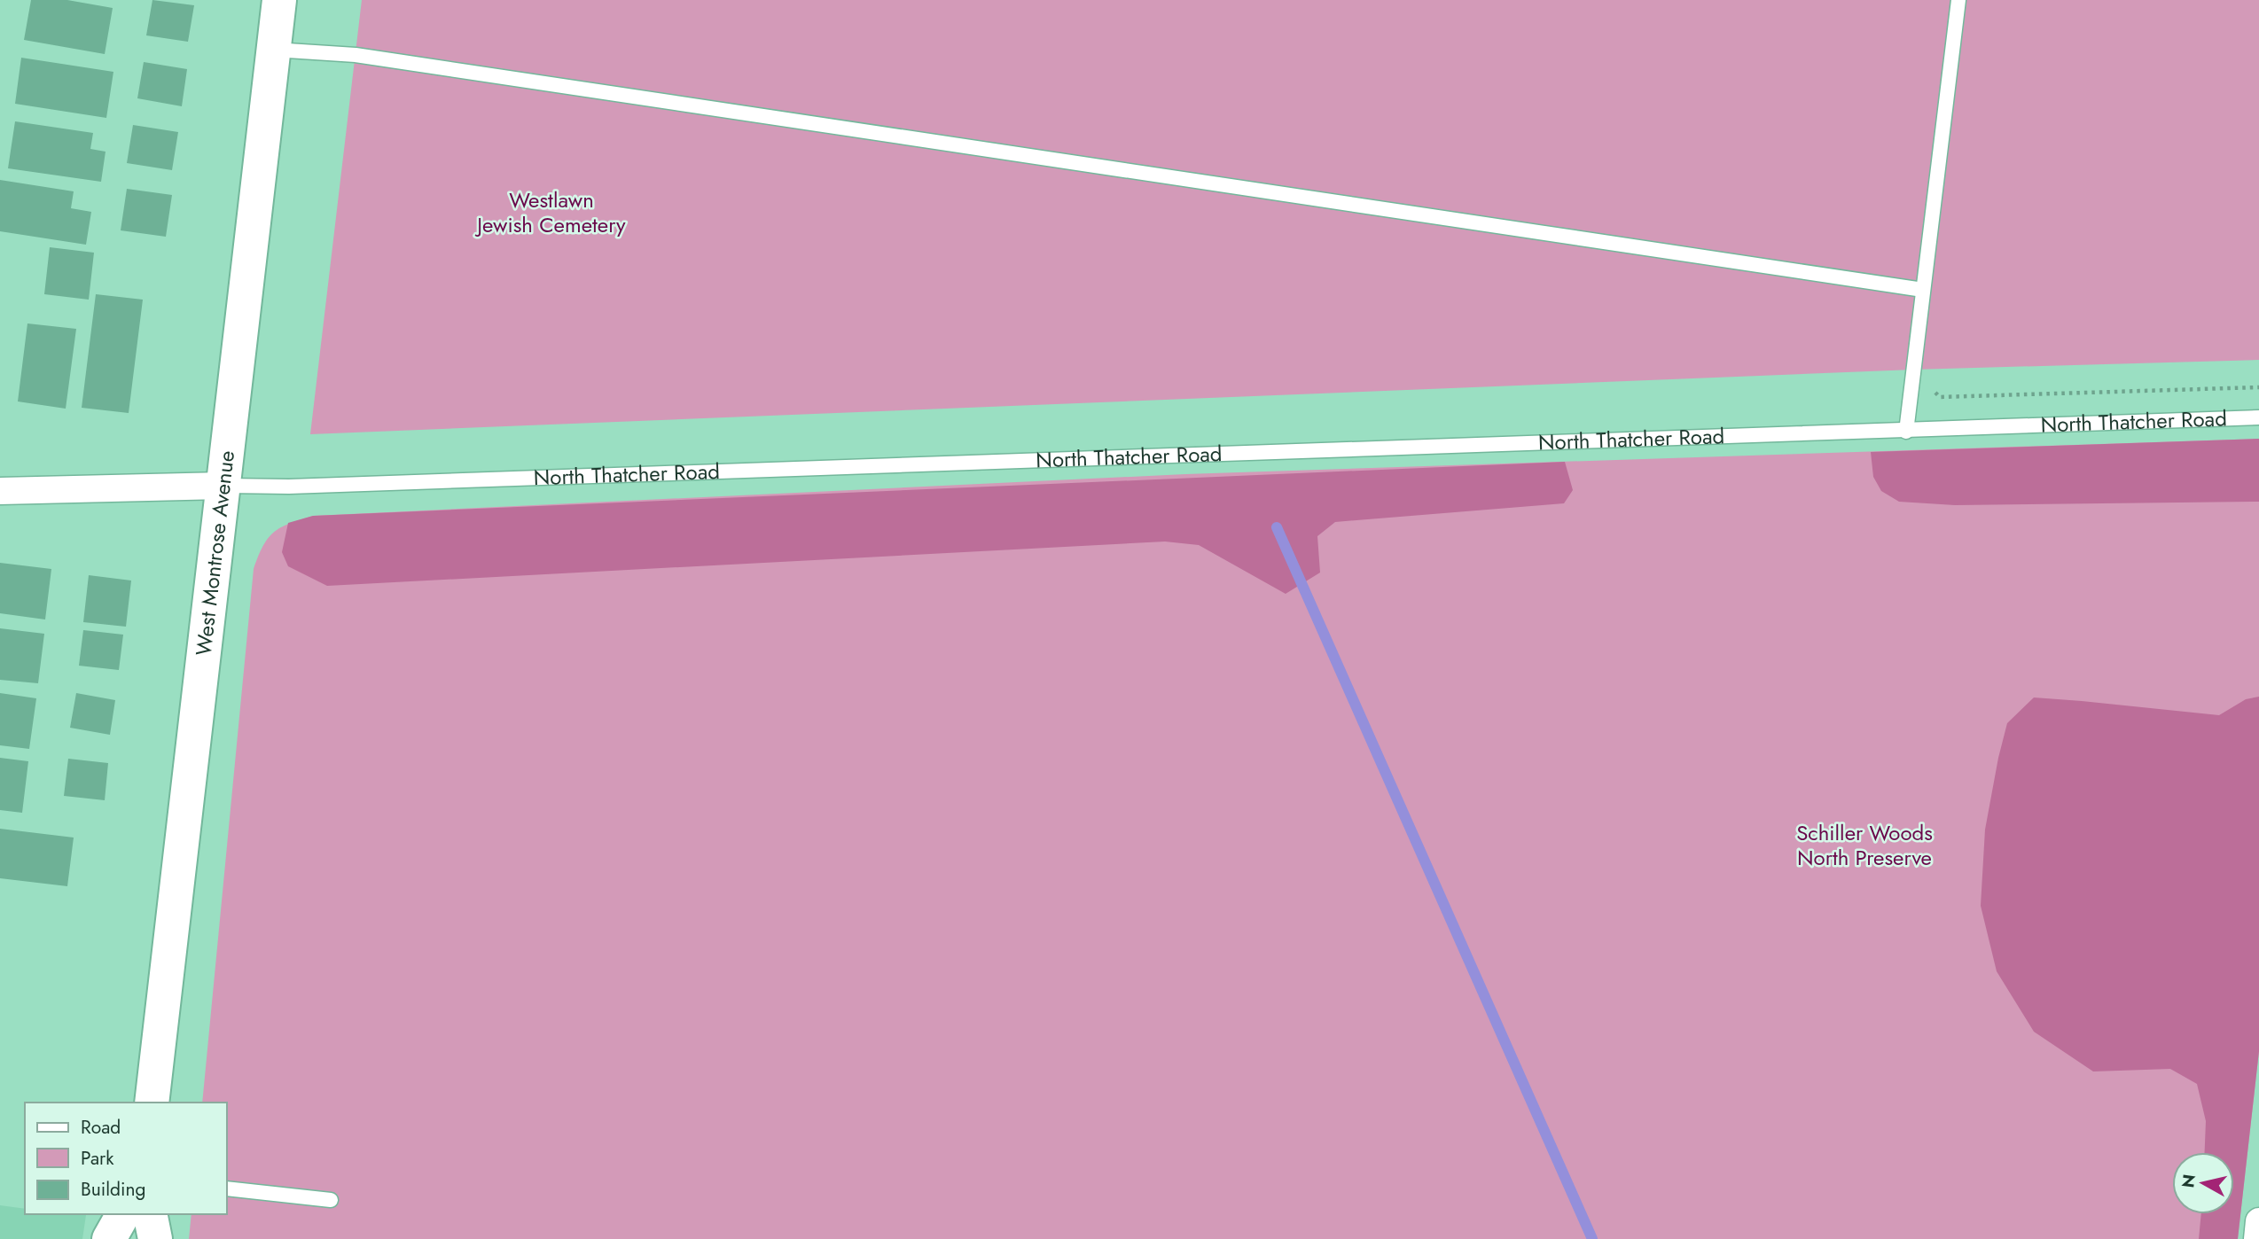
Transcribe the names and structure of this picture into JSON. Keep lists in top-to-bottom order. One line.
{"streets":{"street":["North Thatcher Road","West Montrose Avenue"]},"crossings":[["North Thatcher Road","West Montrose Avenue"]],"parks":["Westlawn Jewish Cemetery","Schiller Woods North Preserve"],"legend":["Road","Park","Building"],"north":"left"}
